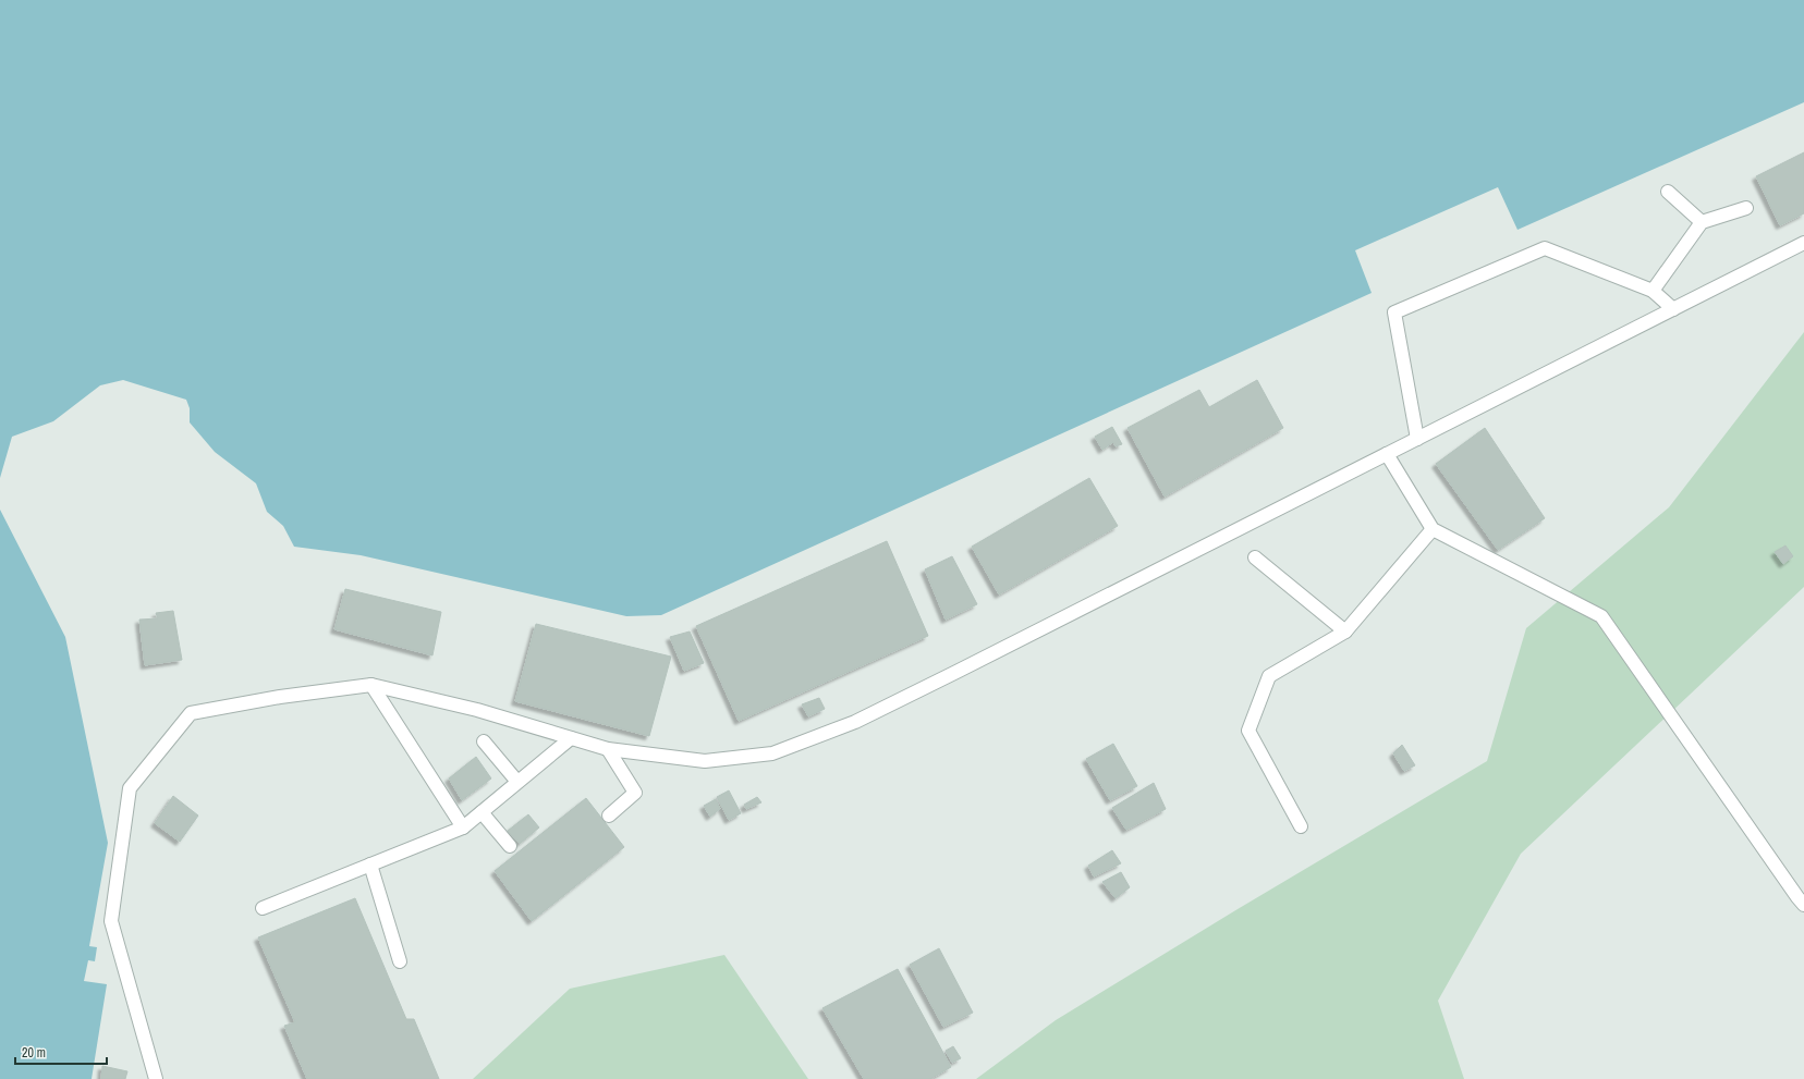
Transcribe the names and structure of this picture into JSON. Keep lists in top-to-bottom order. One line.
{"scale_bar":"20 m"}
